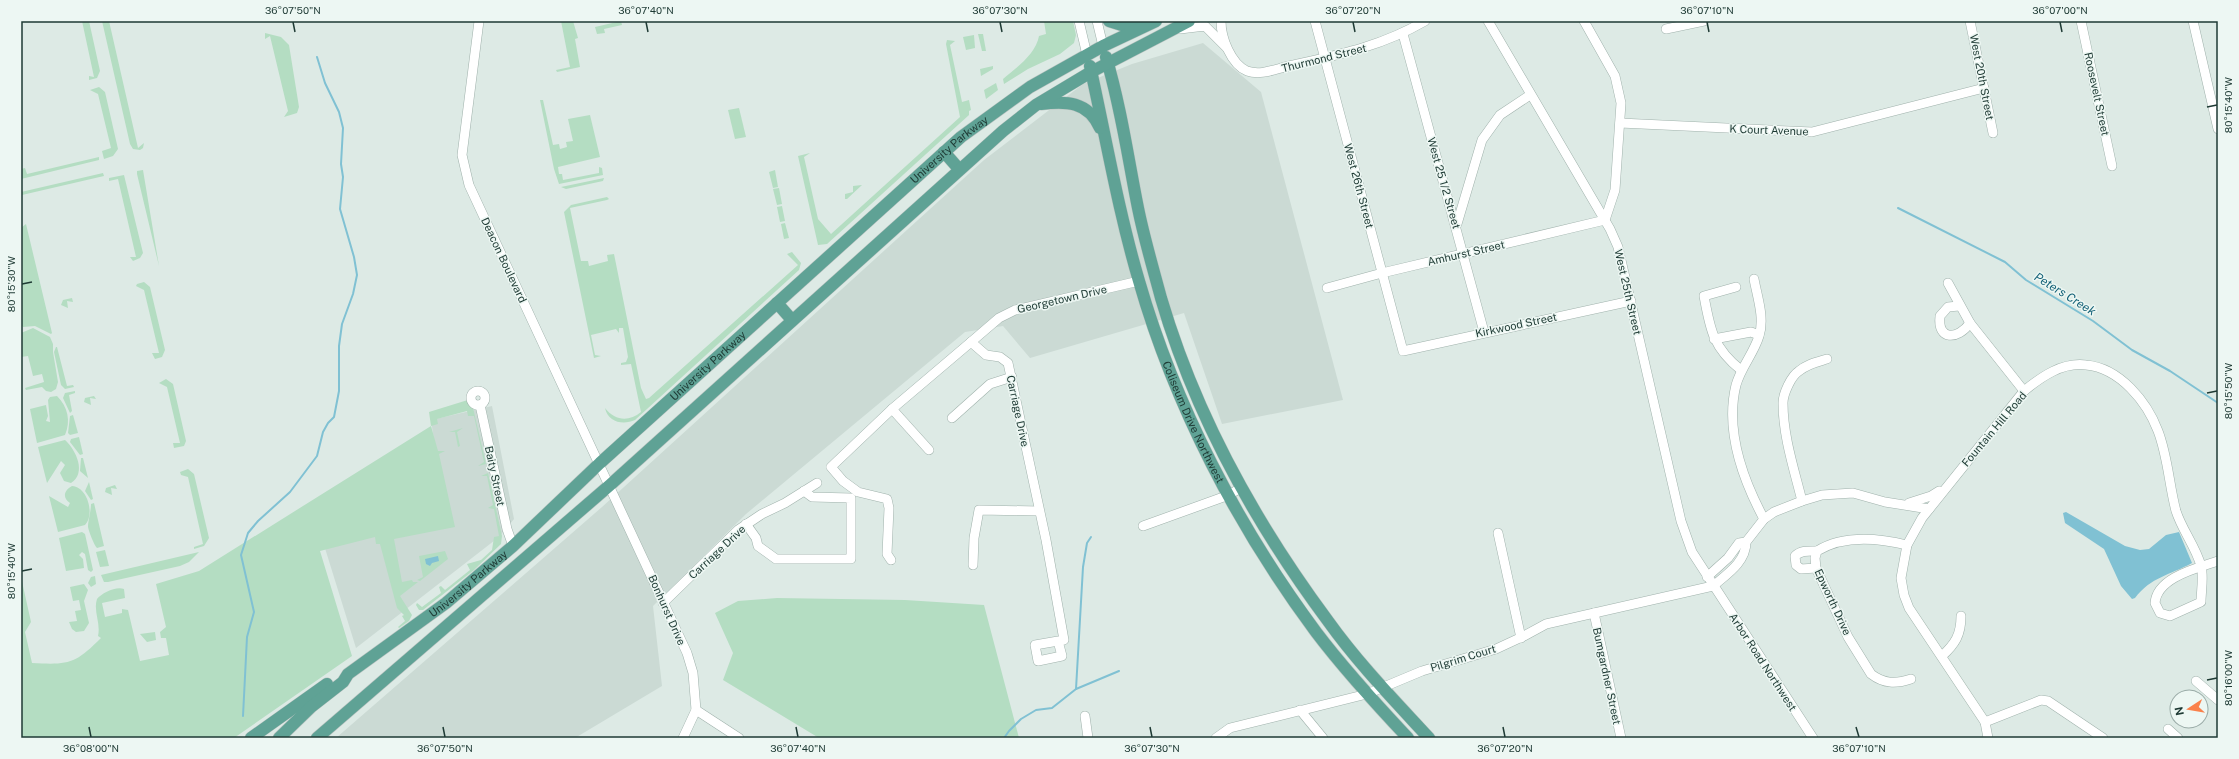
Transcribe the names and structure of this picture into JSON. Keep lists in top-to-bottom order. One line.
{"streets":{"main road":["University Parkway","Coliseum Drive Northwest"],"street":["Thurmond Street","West 20th Street","Roosevelt Street","K Court Avenue","West 25 1/2 Street","West 26th Street","Amhurst Street","Deacon Boulevard","West 25th Street","Georgetown Drive","Kirkwood Street","Carriage Drive","Fountain Hill Road","Baity Street","Epworth Drive","Bonhurst Drive","Pilgrim Court","Arbor Road Northwest","Bumgardner Street"]},"crossings":[["Thurmond Street","University Parkway"],["Thurmond Street","West 25 1/2 Street"],["Thurmond Street","West 26th Street"],["West 20th Street","K Court Avenue"],["University Parkway","Deacon Boulevard"],["University Parkway","Coliseum Drive Northwest"],["University Parkway","Baity Street"],["University Parkway","Bonhurst Drive"],["West 25 1/2 Street","Amhurst Street"],["West 25 1/2 Street","Kirkwood Street"],["West 26th Street","Amhurst Street"],["West 26th Street","Kirkwood Street"],["Amhurst Street","West 25th Street"],["Deacon Boulevard","Bonhurst Drive"],["West 25th Street","Kirkwood Street"],["West 25th Street","Pilgrim Court"],["West 25th Street","Arbor Road Northwest"],["Georgetown Drive","Carriage Drive"],["Georgetown Drive","Coliseum Drive Northwest"],["Carriage Drive","Bonhurst Drive"],["Coliseum Drive Northwest","Pilgrim Court"],["Pilgrim Court","Arbor Road Northwest"],["Pilgrim Court","Bumgardner Street"]],"water":["Peters Creek"],"north":"left","coordinates":["36°07'50\"N","36°07'40\"N","36°07'30\"N","36°07'20\"N","36°07'10\"N","36°07'00\"N","80°15'40\"W","80°15'30\"W","80°15'50\"W","80°16'00\"W","36°08'00\"N"]}
